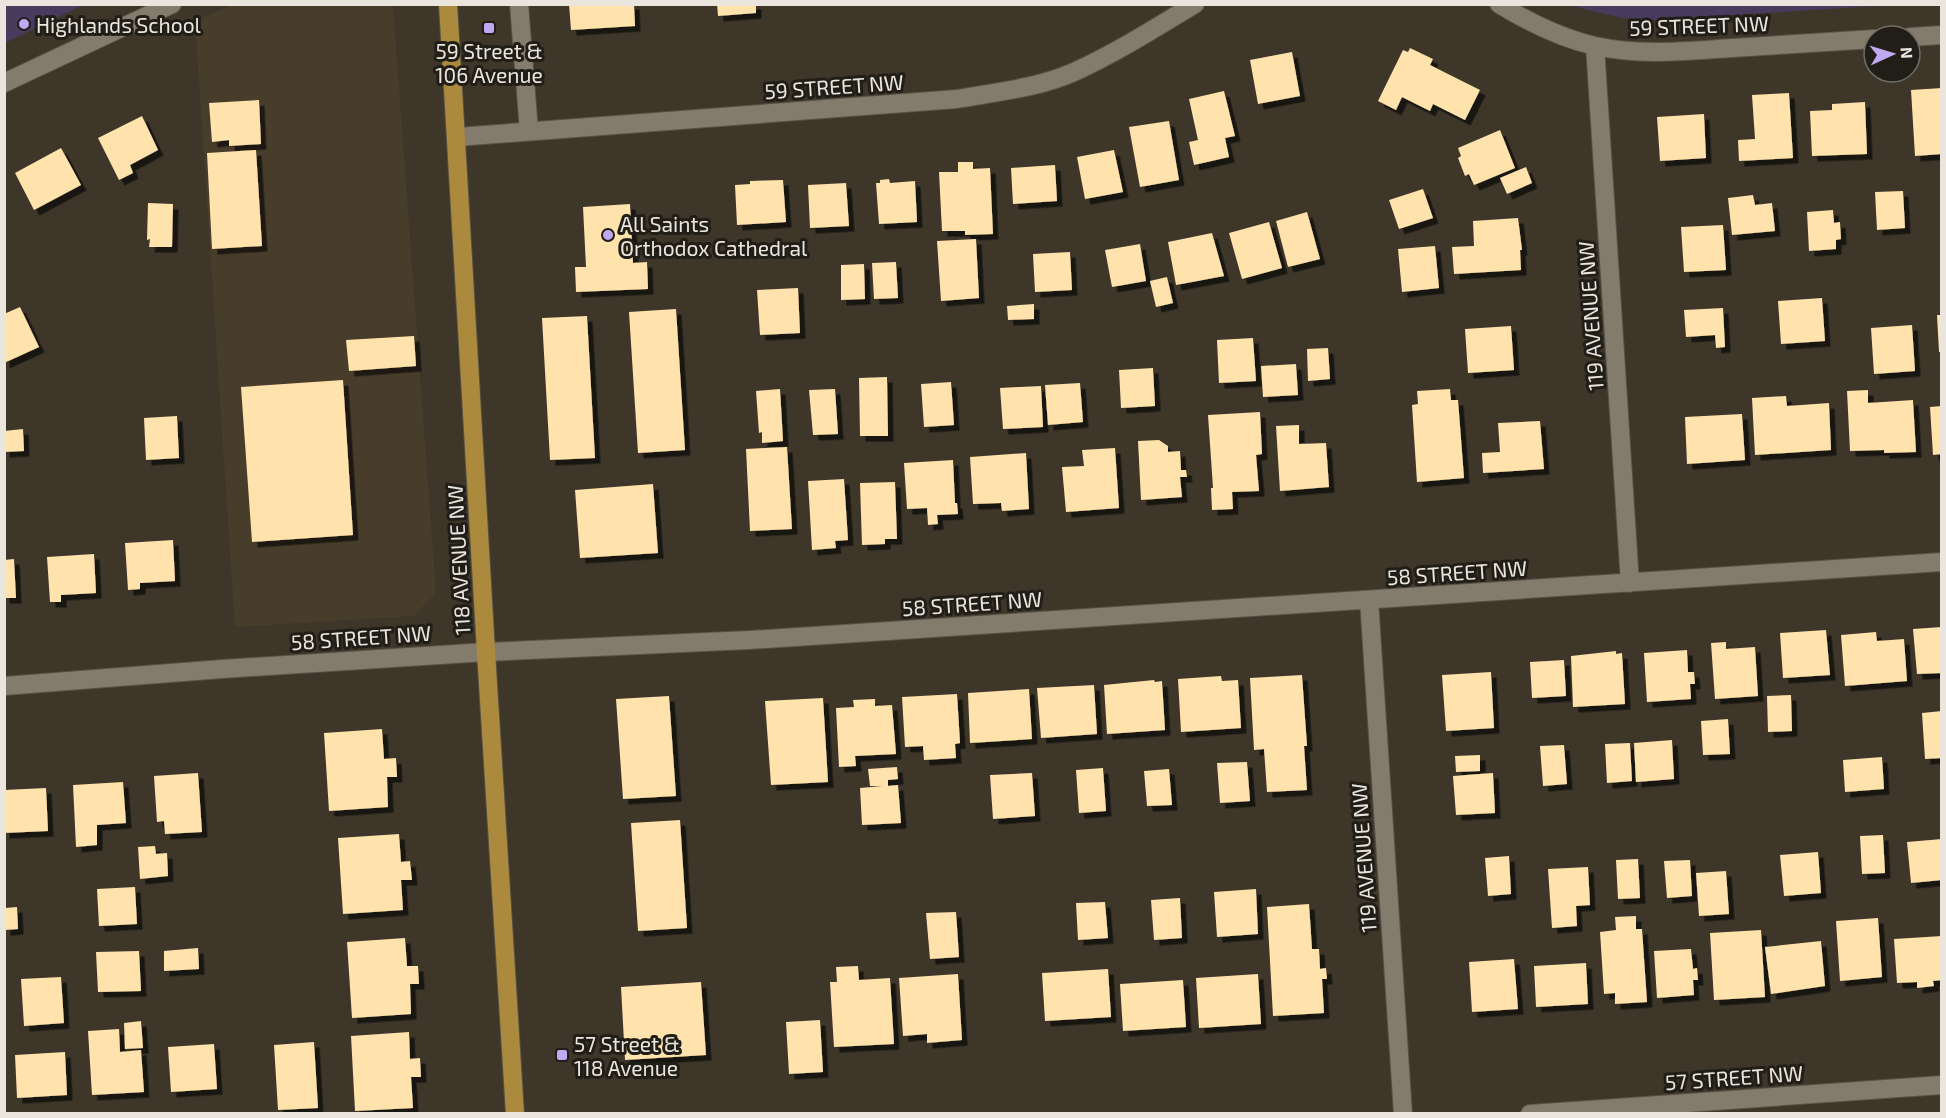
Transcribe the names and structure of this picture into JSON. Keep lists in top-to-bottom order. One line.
{"streets":{"main road":["118 AVENUE NW"],"street":["59 STREET NW","119 AVENUE NW","58 STREET NW","57 STREET NW"]},"crossings":[["59 STREET NW","119 AVENUE NW"],["59 STREET NW","118 AVENUE NW"],["119 AVENUE NW","58 STREET NW"],["118 AVENUE NW","58 STREET NW"]],"places":{"other":["Highlands School","All Saints Orthodox Cathedral"],"transit":["59 Street & 106 Avenue","57 Street & 118 Avenue"]},"north":"right"}
